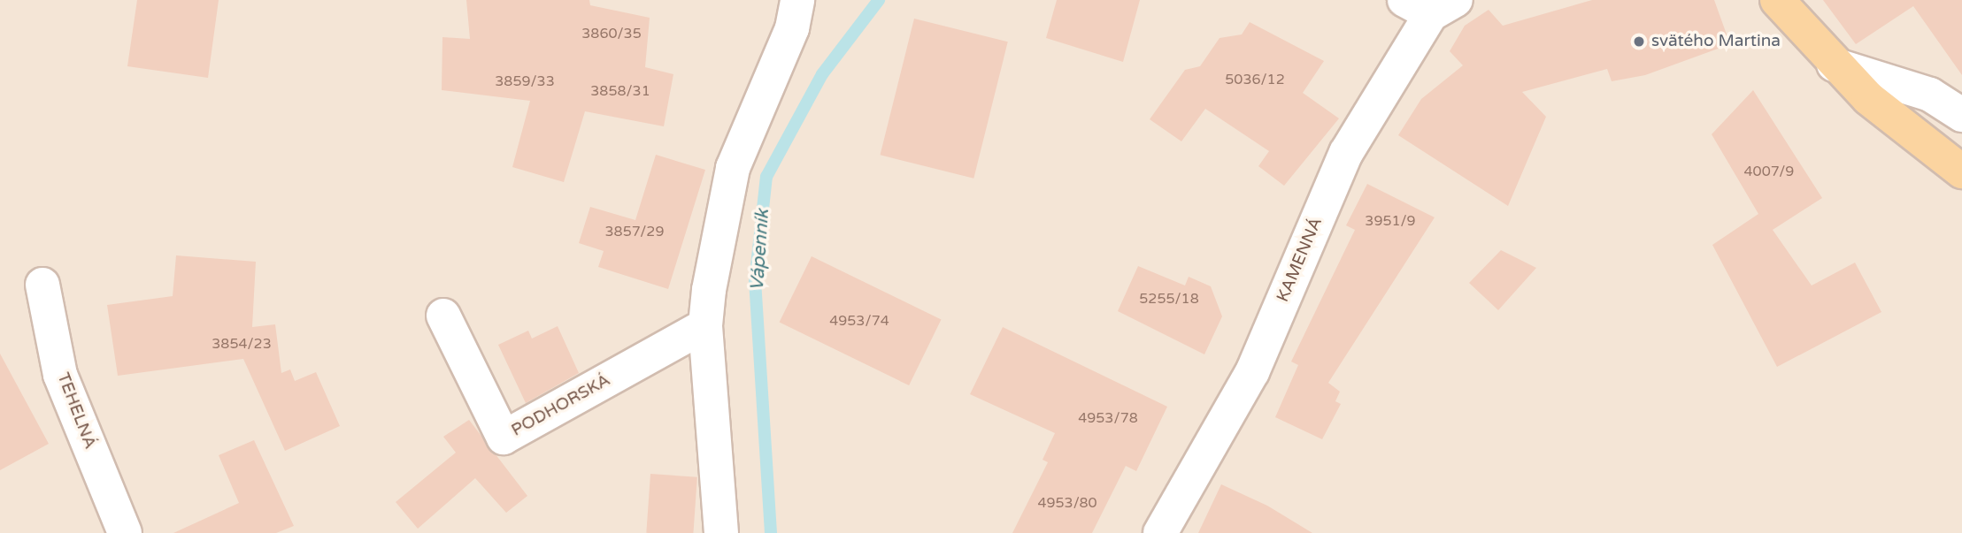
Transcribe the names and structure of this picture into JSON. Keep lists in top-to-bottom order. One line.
{"streets":{"street":["KAMENNÁ","PODHORSKÁ","TEHELNÁ"]},"water":["Vápenník"],"places":["svätého Martina"],"house_numbers":["3860/35","5036/12","3859/33","3858/31","4007/9","3951/9","3857/29","5255/18","4953/74","3854/23","4953/78","4953/80"]}
